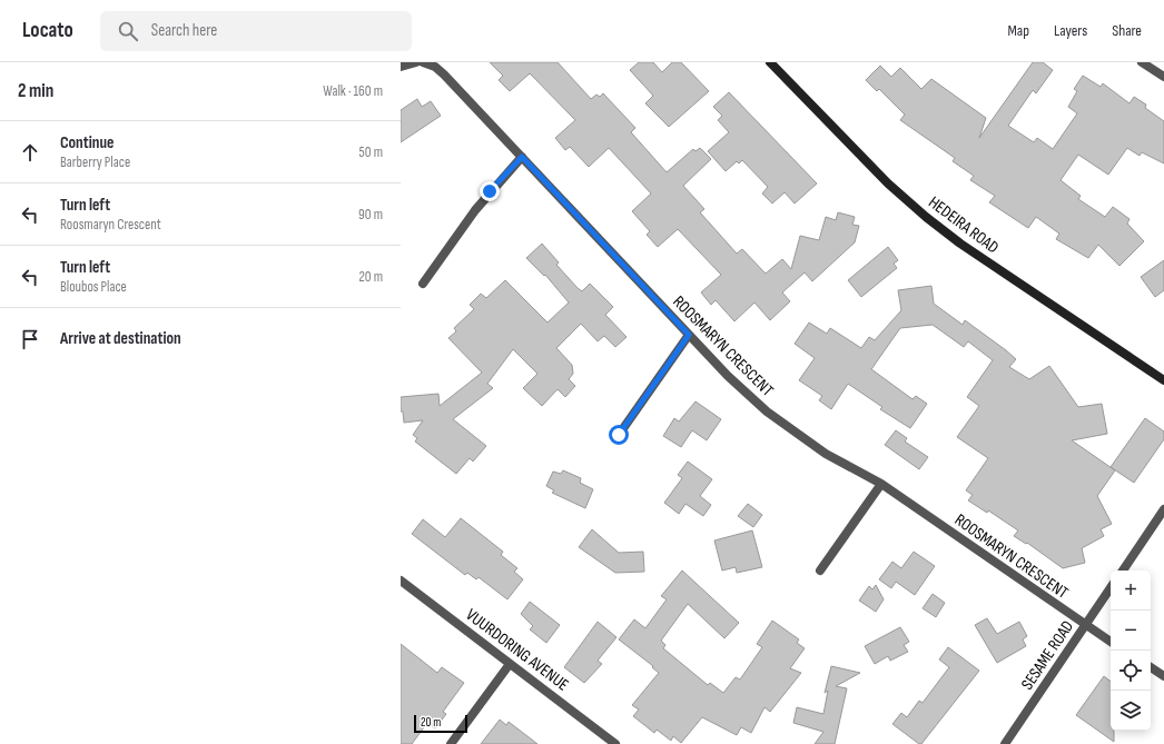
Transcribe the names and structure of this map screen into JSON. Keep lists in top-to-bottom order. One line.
{"streets":{"street":["HEDEIRA ROAD","ROOSMARYN CRESCENT","VUURDORING AVENUE","SESAME ROAD"]},"crossings":[["ROOSMARYN CRESCENT","SESAME ROAD"]],"scale_bar":"20 m","page":{"header":"Locato","search":"Search here","nav":["Map","Layers","Share"],"heading":["2 min","Walk · 160 m"],"list":[["Continue","Barberry Place","50 m"],["Turn left","Roosmaryn Crescent","90 m"],["Turn left","Bloubos Place","20 m"],"Arrive at destination"],"map_buttons":["+","−"],"scale":"20 m"}}
